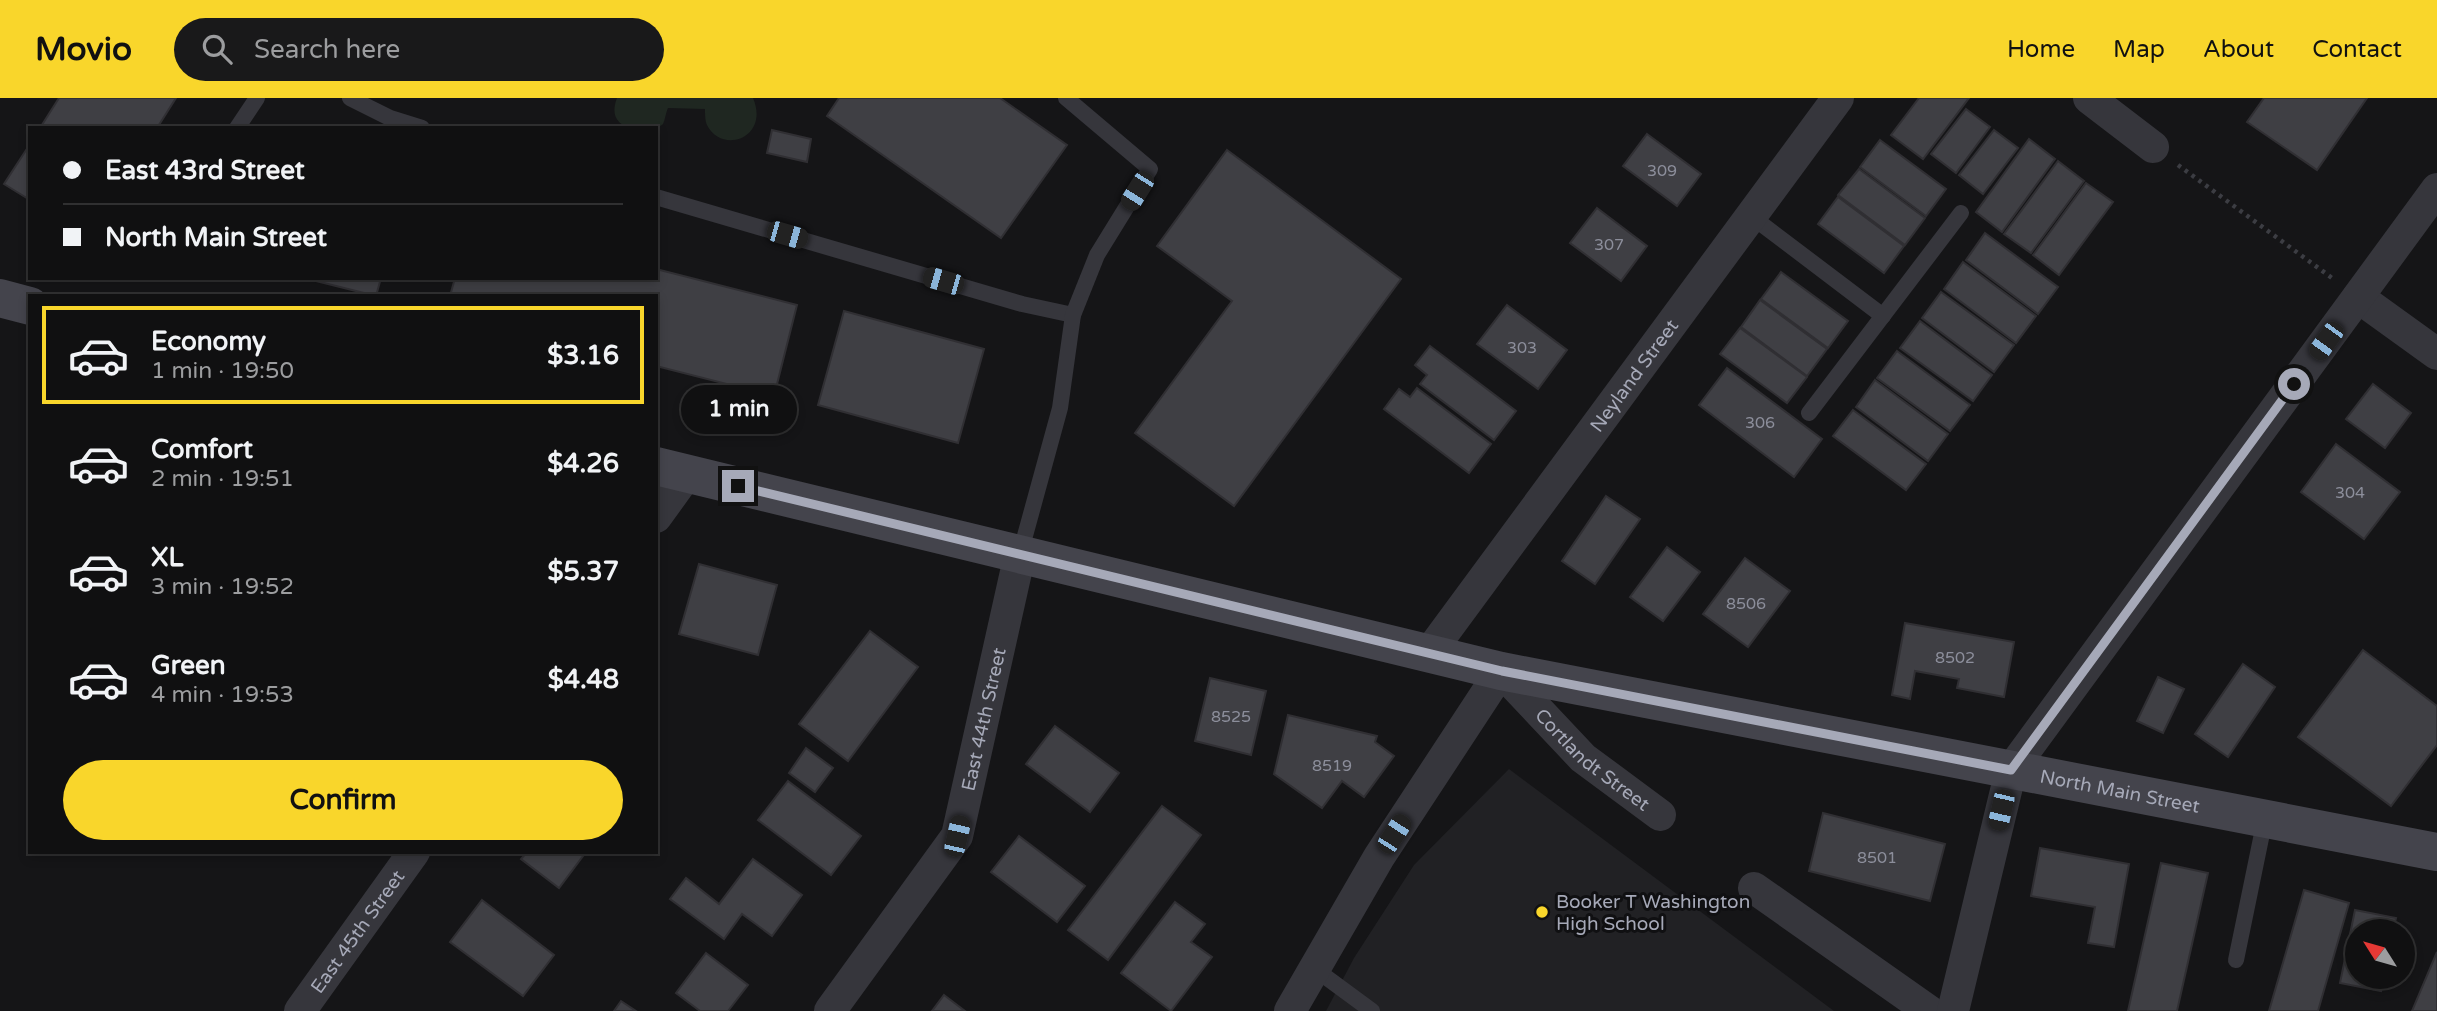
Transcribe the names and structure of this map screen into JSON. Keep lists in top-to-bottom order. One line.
{"streets":{"main road":["North Main Street"],"street":["Neyland Street","East 44th Street","Cortlandt Street","East 45th Street"]},"crossings":[["Neyland Street","North Main Street"],["East 44th Street","North Main Street"],["Cortlandt Street","North Main Street"]],"places":["Booker T Washington High School"],"house_numbers":["309","307","303","306","304","8506","8502","8525","8519","8501"],"north":"top left","page":{"header":"Movio","search":"Search here","nav":["Home","Map","About","Contact"],"banner":["East 43rd Street","North Main Street"],"list":[{"name":"Economy","note":"1 min · 19:50","value":"$3.16"},{"name":"Comfort","note":"2 min · 19:51","value":"$4.26"},{"name":"XL","note":"3 min · 19:52","value":"$5.37"},{"name":"Green","note":"4 min · 19:53","value":"$4.48"}],"bubble":"1 min","buttons":"Confirm"}}
